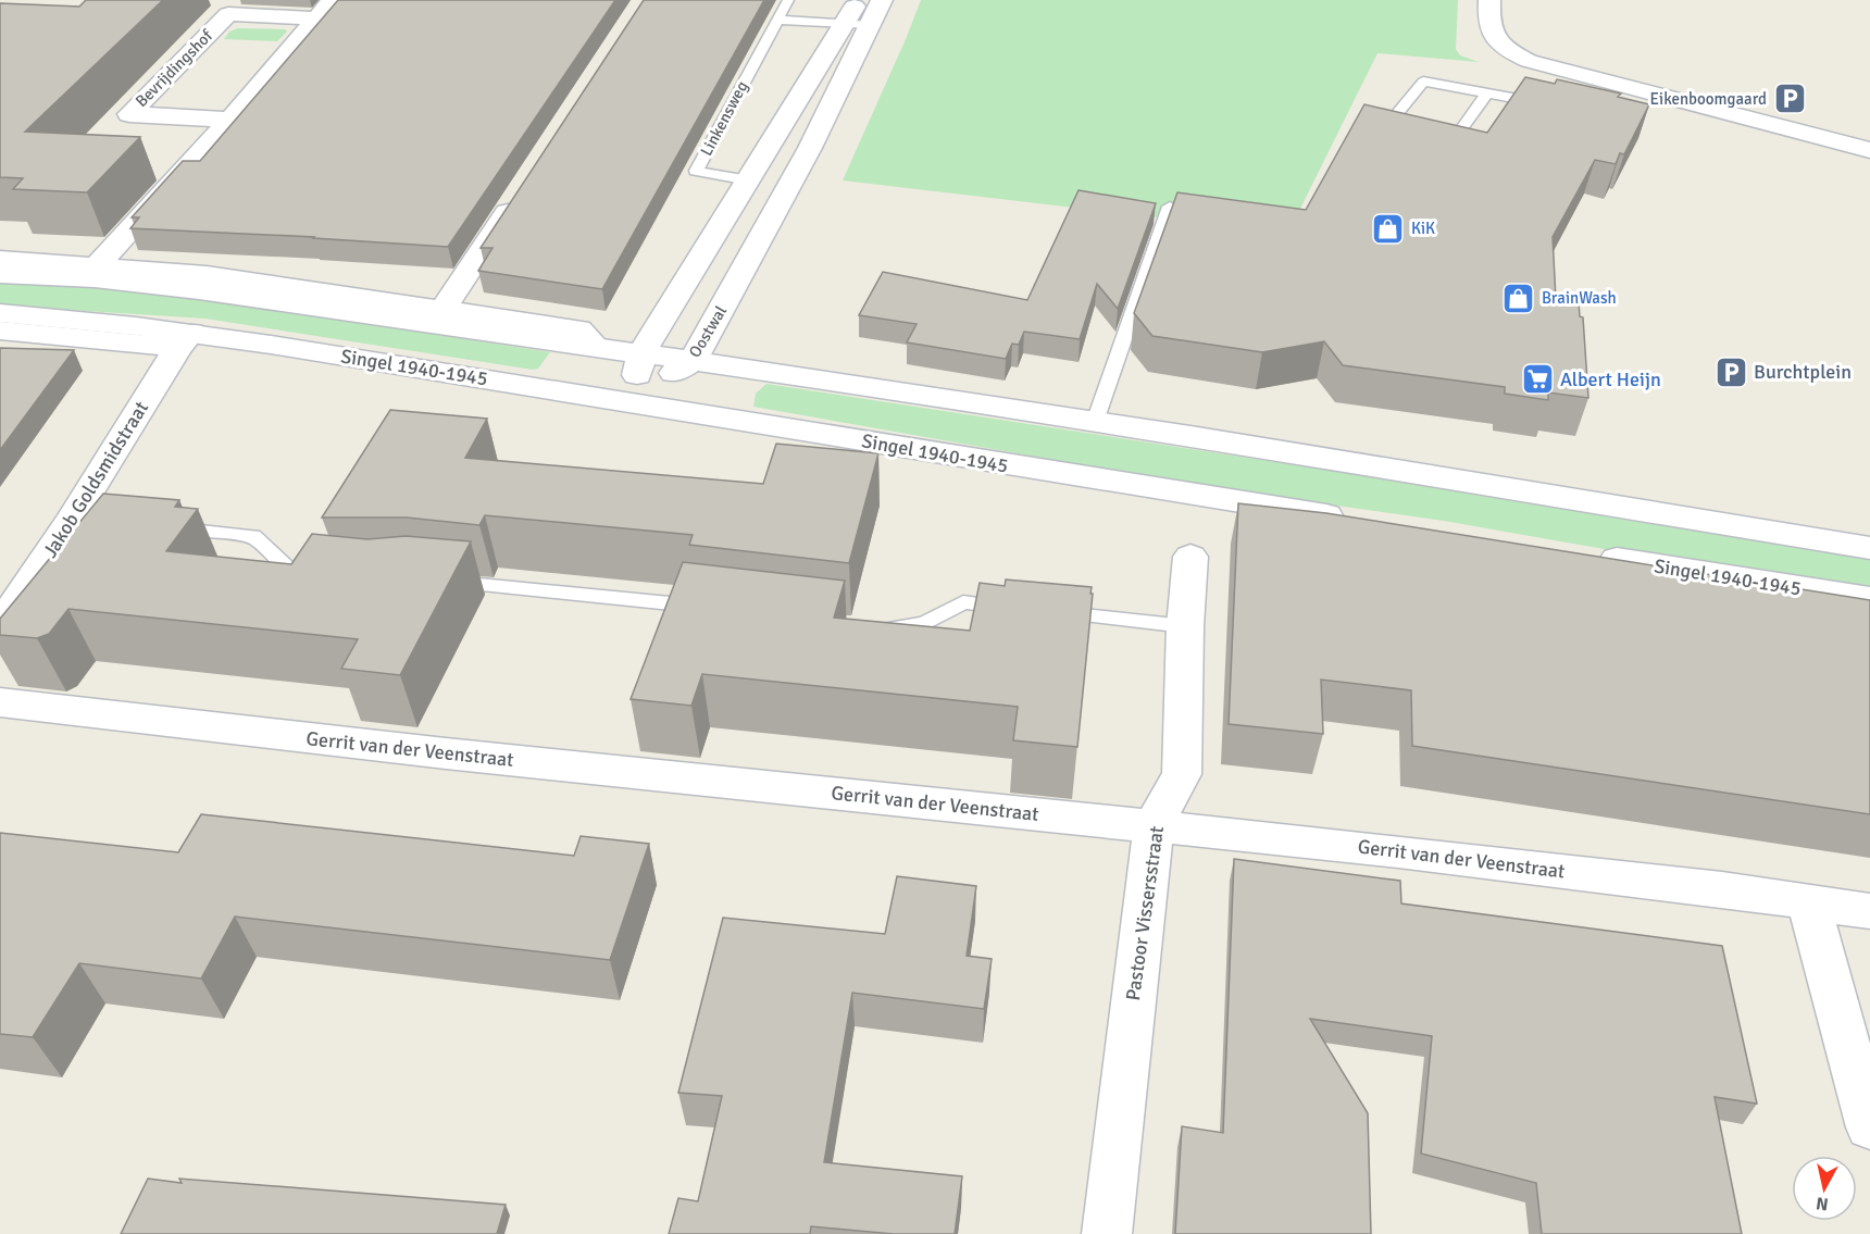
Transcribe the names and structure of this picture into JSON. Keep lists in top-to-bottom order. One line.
{"streets":{"street":["Bevrijdingshof","Oostwal","Singel 1940-1945","Jakob Goldsmidstraat","Gerrit van der Veenstraat","Pastoor Vissersstraat"],"lane":["Linkensweg"]},"crossings":[["Oostwal","Singel 1940-1945"],["Singel 1940-1945","Jakob Goldsmidstraat"],["Gerrit van der Veenstraat","Pastoor Vissersstraat"]],"places":{"parking":["Eikenboomgaard","Burchtplein"],"shop":["KiK","BrainWash"],"supermarket":["Albert Heijn"]},"north":"bottom"}
